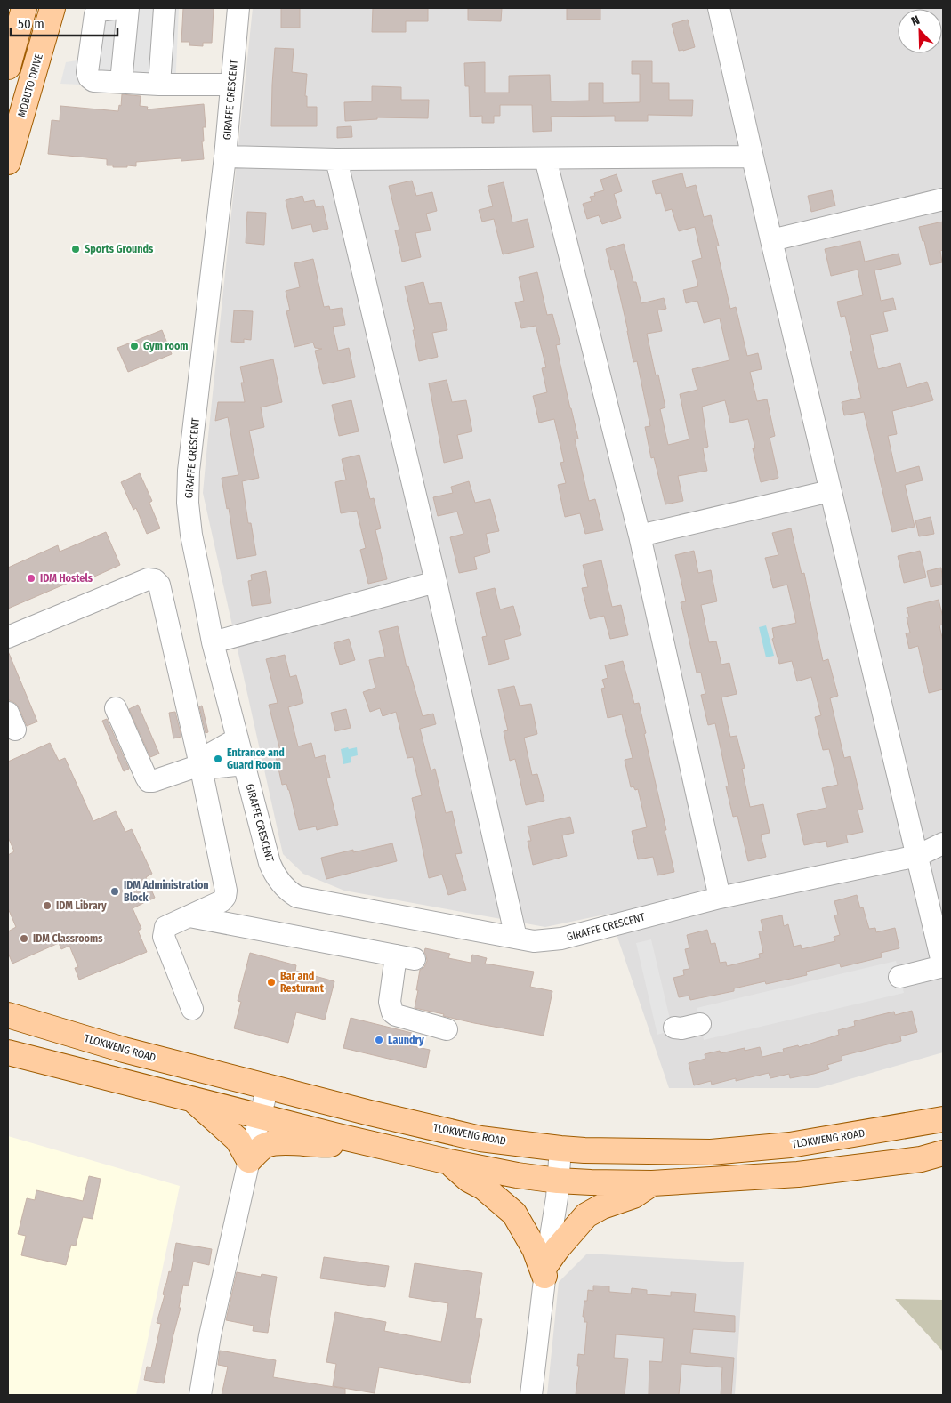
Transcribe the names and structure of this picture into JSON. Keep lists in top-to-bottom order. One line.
{"streets":{"main road":["MOBUTO DRIVE","TLOKWENG ROAD"],"street":["GIRAFFE CRESCENT"]},"places":["Sports Grounds","Gym room","IDM Hostels","Entrance and Guard Room","IDM Administration Block","IDM Library","IDM Classrooms","Bar and Resturant","Laundry"],"scale_bar":"50 m","north":"top left"}
